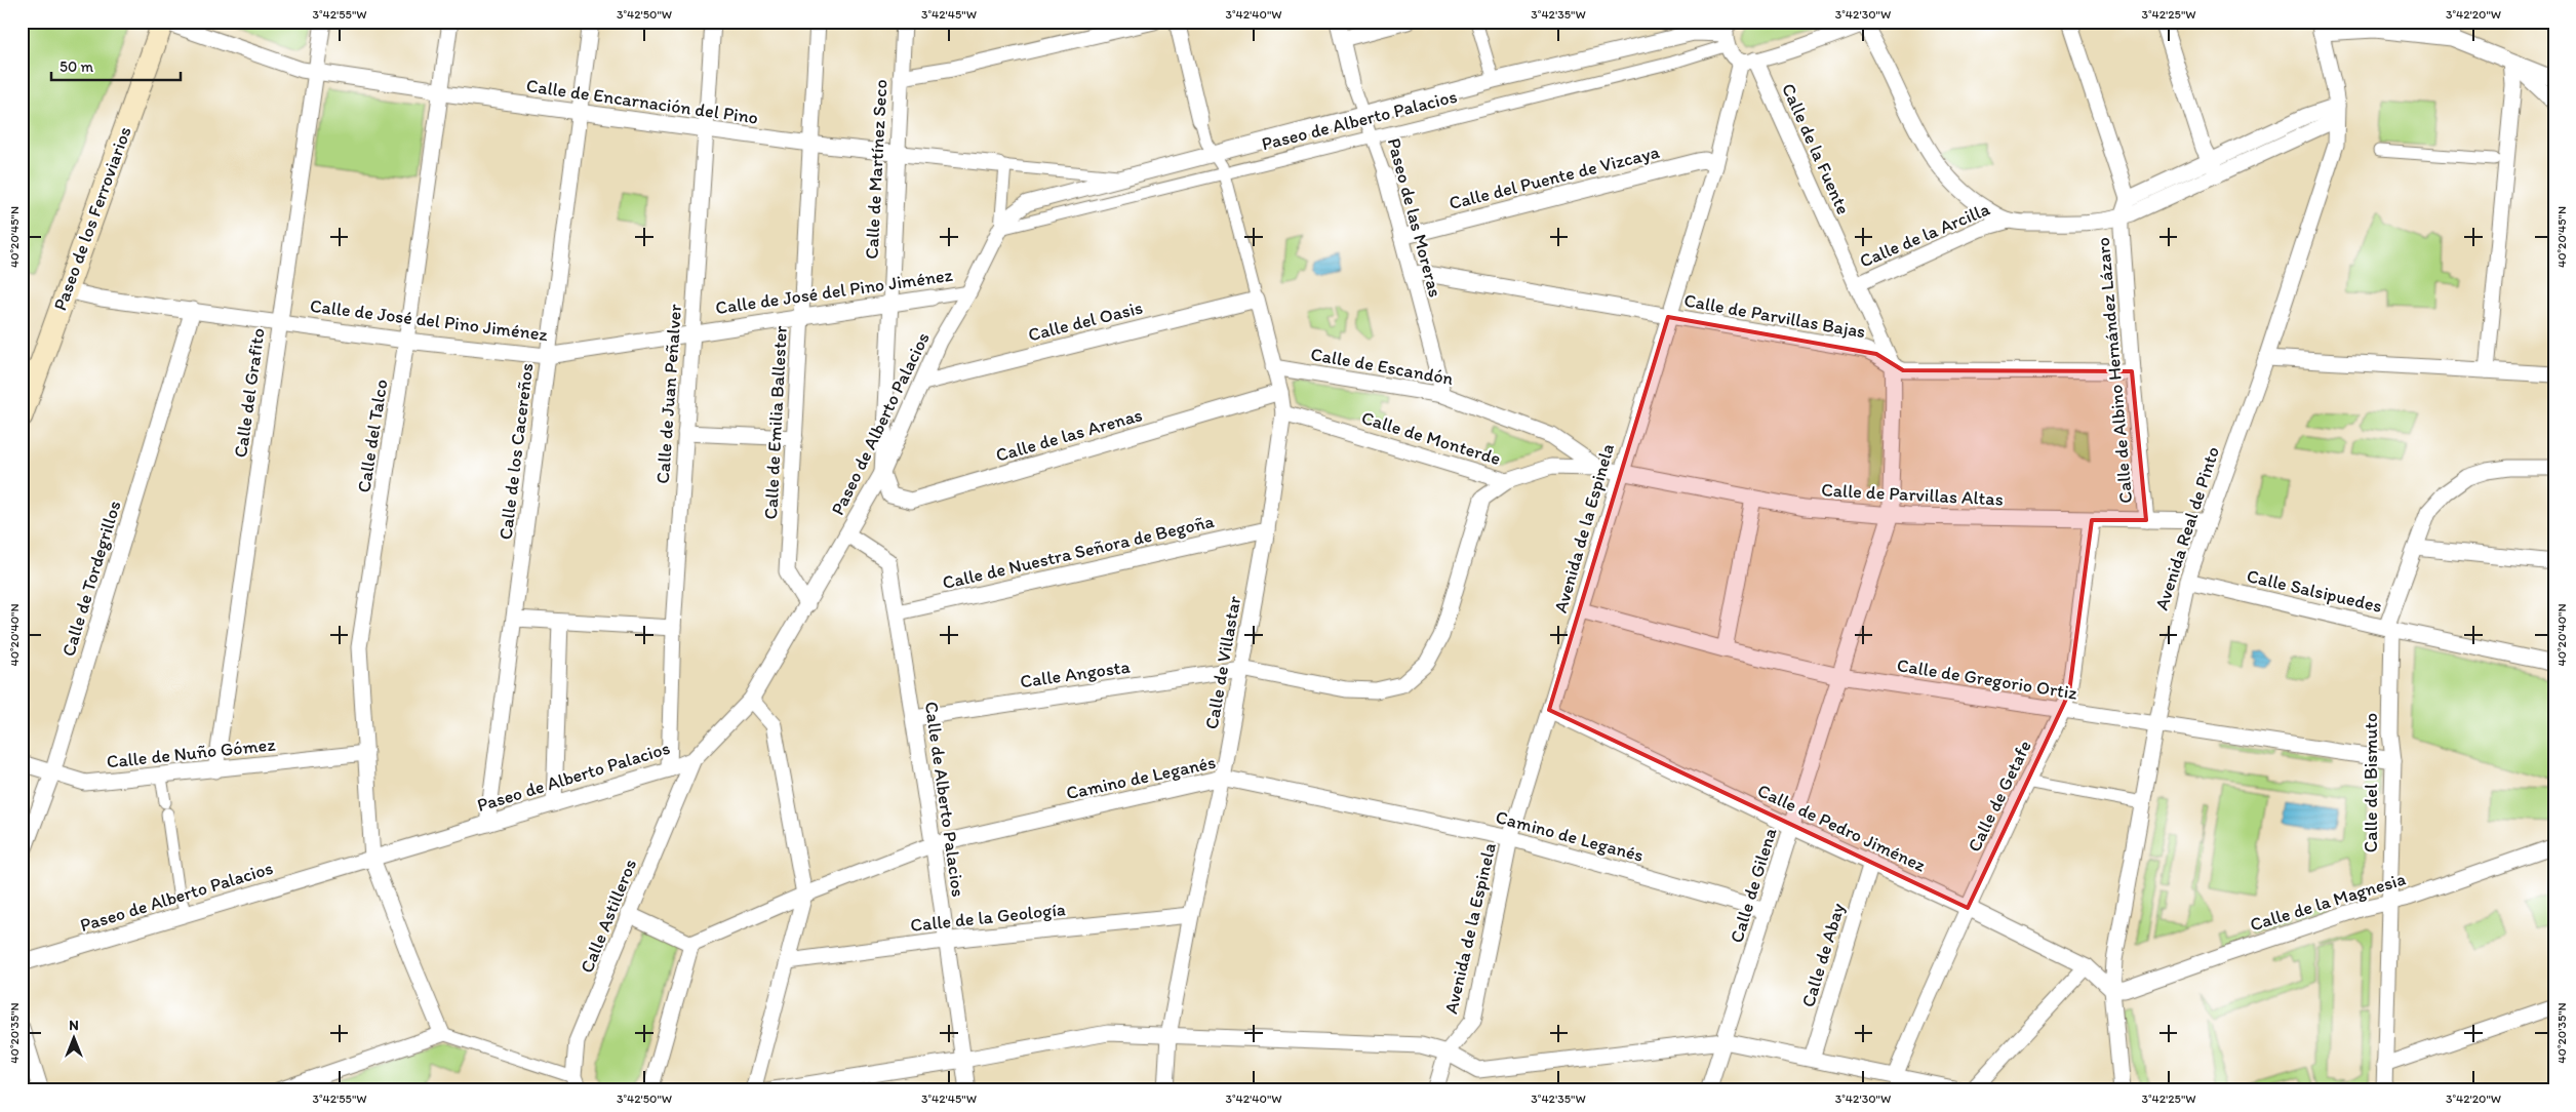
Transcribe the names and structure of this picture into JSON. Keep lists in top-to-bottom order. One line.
{"streets":{"main road":["Paseo de los Ferroviarios"],"street":["Calle de Encarnación del Pino","Paseo de Alberto Palacios","Calle de la Fuente","Calle de Martínez Seco","Calle del Puente de Vizcaya","Paseo de las Moreras","Calle de la Arcilla","Calle de José del Pino Jiménez","Calle de Parvillas Bajas","Calle del Oasis","Calle de Escandón","Calle de Albino Hernández Lázaro","Calle del Grafito","Calle de Juan Peñalver","Calle de Emilia Ballester","Calle de las Arenas","Calle del Talco","Calle de Monterde","Calle de los Cacereños","Calle de Parvillas Altas","Avenida de la Espinela","Avenida Real de Pinto","Calle de Nuestra Señora de Begoña","Calle de Tordegrillos","Calle Salsipuedes","Calle de Villastar","Calle Angosta","Calle de Gregorio Ortiz","Calle de Nuño Gómez","Camino de Leganés","Calle del Bismuto","Calle de Getafe","Calle de Alberto Palacios","Calle de Pedro Jiménez","Calle de Gilena","Calle de la Magnesia","Calle Astilleros","Calle de la Geología","Calle de Abay"]},"crossings":[["Calle de Encarnación del Pino","Paseo de Alberto Palacios"],["Calle de Encarnación del Pino","Calle de Martínez Seco"],["Calle de Encarnación del Pino","Paseo de los Ferroviarios"],["Calle de Encarnación del Pino","Calle del Grafito"],["Calle de Encarnación del Pino","Calle de Juan Peñalver"],["Calle de Encarnación del Pino","Calle de Emilia Ballester"],["Calle de Encarnación del Pino","Calle del Talco"],["Calle de Encarnación del Pino","Calle de los Cacereños"],["Paseo de Alberto Palacios","Calle de la Fuente"],["Paseo de Alberto Palacios","Calle de Martínez Seco"],["Paseo de Alberto Palacios","Paseo de las Moreras"],["Paseo de Alberto Palacios","Calle de José del Pino Jiménez"],["Paseo de Alberto Palacios","Calle del Oasis"],["Paseo de Alberto Palacios","Calle de Juan Peñalver"],["Paseo de Alberto Palacios","Calle de Emilia Ballester"],["Paseo de Alberto Palacios","Calle de las Arenas"],["Paseo de Alberto Palacios","Calle del Talco"],["Paseo de Alberto Palacios","Calle de los Cacereños"],["Paseo de Alberto Palacios","Calle de Alberto Palacios"],["Paseo de Alberto Palacios","Calle Astilleros"],["Calle de la Fuente","Calle de la Arcilla"],["Calle de la Fuente","Calle de Parvillas Bajas"],["Calle de la Fuente","Avenida de la Espinela"],["Calle de la Fuente","Calle de Gilena"],["Calle de Martínez Seco","Calle de José del Pino Jiménez"],["Calle de Martínez Seco","Calle de las Arenas"],["Calle del Puente de Vizcaya","Paseo de las Moreras"],["Calle del Puente de Vizcaya","Avenida de la Espinela"],["Paseo de las Moreras","Calle de Parvillas Bajas"],["Paseo de las Moreras","Calle de Escandón"],["Paseo de los Ferroviarios","Calle de José del Pino Jiménez"],["Calle de José del Pino Jiménez","Calle del Grafito"],["Calle de José del Pino Jiménez","Calle de Juan Peñalver"],["Calle de José del Pino Jiménez","Calle de Emilia Ballester"],["Calle de José del Pino Jiménez","Calle del Talco"],["Calle de José del Pino Jiménez","Calle de los Cacereños"],["Calle de José del Pino Jiménez","Calle de Tordegrillos"],["Calle de Parvillas Bajas","Calle de Albino Hernández Lázaro"],["Calle de Parvillas Bajas","Avenida de la Espinela"],["Calle de Parvillas Bajas","Calle de Gilena"],["Calle del Oasis","Calle de Villastar"],["Calle de Escandón","Calle de Monterde"],["Calle de Escandón","Calle de Parvillas Altas"],["Calle de Escandón","Avenida de la Espinela"],["Calle de Escandón","Calle de Villastar"],["Calle de Albino Hernández Lázaro","Calle de Parvillas Altas"],["Calle del Grafito","Calle de Nuño Gómez"],["Calle de las Arenas","Calle de Villastar"],["Calle del Talco","Calle de Nuño Gómez"],["Calle de Monterde","Calle de Villastar"],["Calle de Monterde","Calle Angosta"],["Calle de Parvillas Altas","Avenida de la Espinela"],["Calle de Parvillas Altas","Avenida Real de Pinto"],["Calle de Parvillas Altas","Calle de Getafe"],["Calle de Parvillas Altas","Calle de Gilena"],["Avenida de la Espinela","Calle de Gregorio Ortiz"],["Avenida de la Espinela","Camino de Leganés"],["Avenida de la Espinela","Calle de Pedro Jiménez"],["Avenida Real de Pinto","Calle Salsipuedes"],["Avenida Real de Pinto","Calle de Gregorio Ortiz"],["Avenida Real de Pinto","Calle de Pedro Jiménez"],["Avenida Real de Pinto","Calle de la Magnesia"],["Calle de Nuestra Señora de Begoña","Calle de Villastar"],["Calle de Nuestra Señora de Begoña","Calle de Alberto Palacios"],["Calle de Tordegrillos","Calle de Nuño Gómez"],["Calle Salsipuedes","Calle del Bismuto"],["Calle de Villastar","Calle Angosta"],["Calle de Villastar","Camino de Leganés"],["Calle de Villastar","Calle de la Geología"],["Calle Angosta","Calle de Alberto Palacios"],["Calle de Gregorio Ortiz","Calle del Bismuto"],["Calle de Gregorio Ortiz","Calle de Getafe"],["Calle de Gregorio Ortiz","Calle de Gilena"],["Camino de Leganés","Calle de Alberto Palacios"],["Camino de Leganés","Calle de Gilena"],["Calle del Bismuto","Calle de la Magnesia"],["Calle de Getafe","Calle de Pedro Jiménez"],["Calle de Alberto Palacios","Calle de la Geología"],["Calle de Pedro Jiménez","Calle de Gilena"],["Calle de Pedro Jiménez","Calle de la Magnesia"],["Calle de Pedro Jiménez","Calle de Abay"]],"scale_bar":"50 m","north":"top","coordinates":["3°42'55\"W","3°42'50\"W","3°42'45\"W","3°42'40\"W","3°42'35\"W","3°42'30\"W","3°42'25\"W","3°42'20\"W","40°20'45\"N","40°20'40\"N","40°20'35\"N"]}
